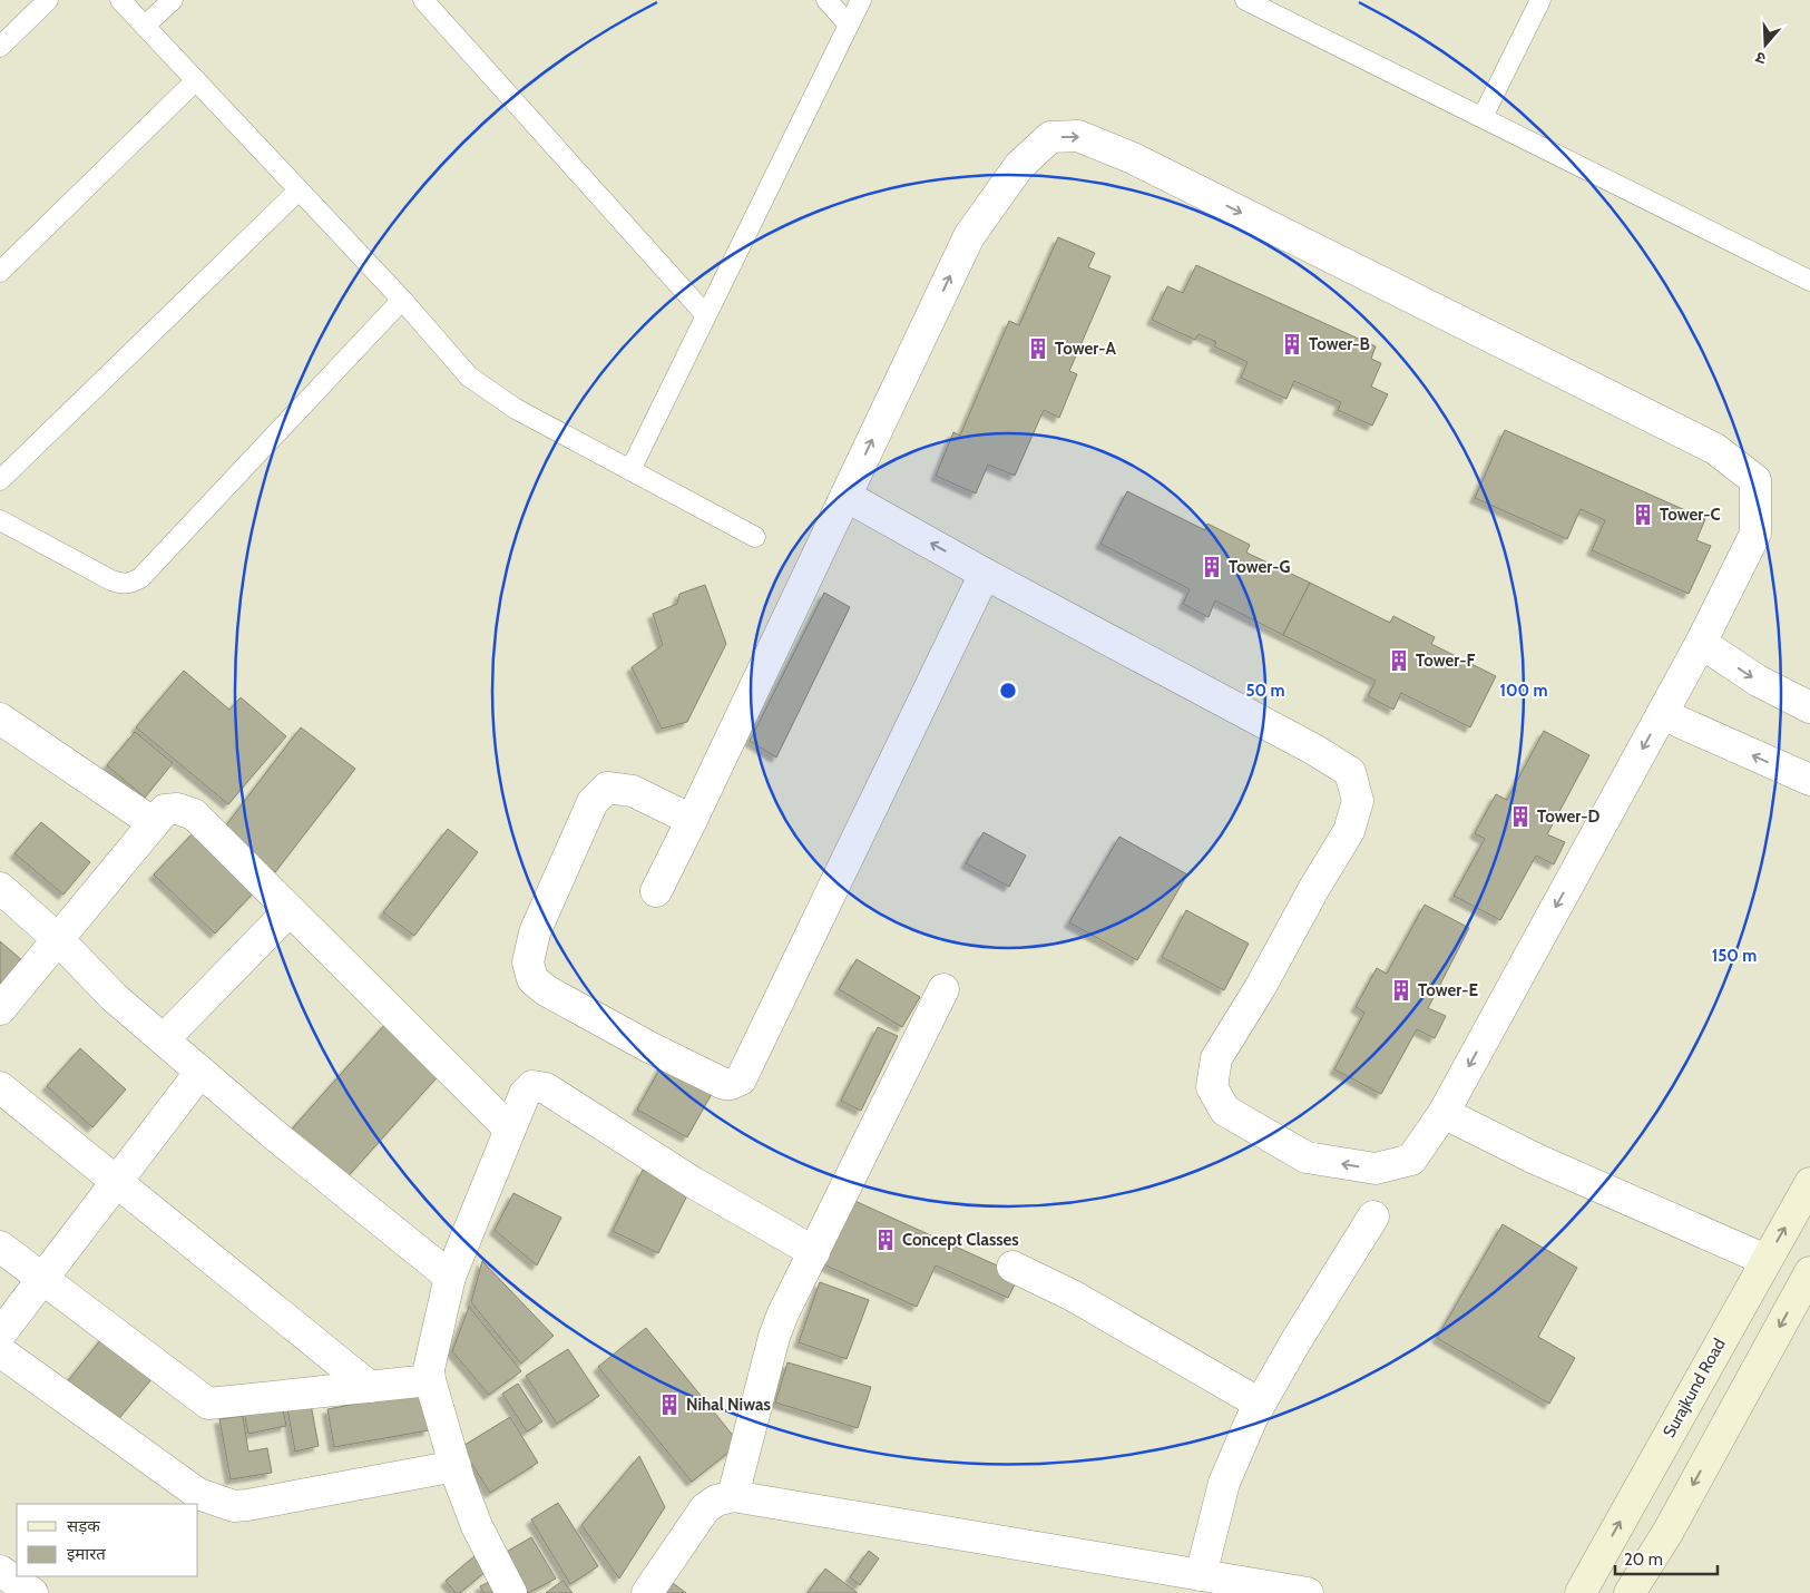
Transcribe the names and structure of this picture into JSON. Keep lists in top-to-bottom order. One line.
{"streets":{"main road":["Surajkund Road"]},"places":{"building":["Tower-B","Tower-A","Tower-C","Tower-G","Tower-F","Tower-D","Tower-E","Concept Classes","Nihal Niwas"]},"legend":["सड़क","इमारत"],"scale_bar":"20 m","north":"bottom","rings":["50 m","100 m","150 m"]}
